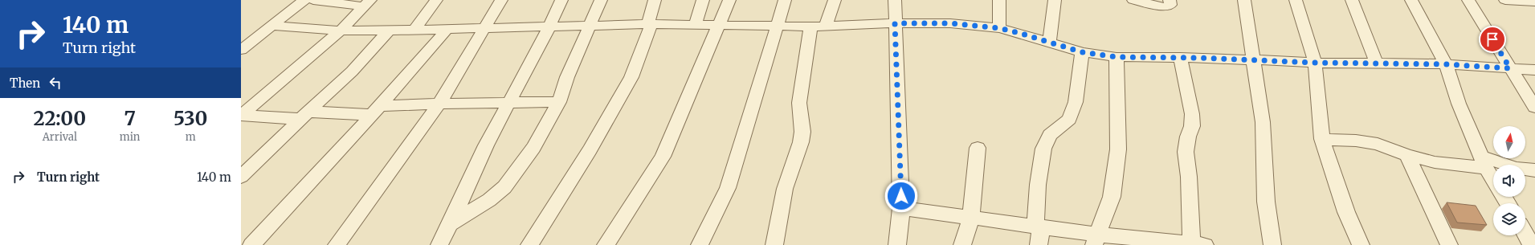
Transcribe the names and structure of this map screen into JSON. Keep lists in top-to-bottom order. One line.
{"north":"top","page":{"turn":["140 m","Turn right"],"then":"Then","eta":["22:00","Arrival","7","min","530","m"],"list":[{"name":"Turn right","value":"140 m"}]}}
